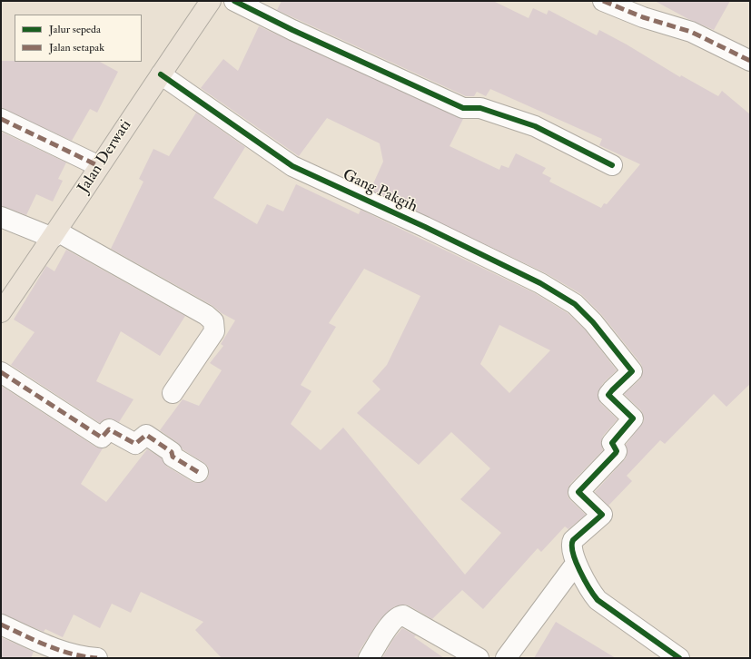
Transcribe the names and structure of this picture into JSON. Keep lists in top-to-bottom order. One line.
{"streets":{"main road":["Jalan Derwati"],"street":["Gang Pakgih"]},"crossings":[["Jalan Derwati","Gang Pakgih"]],"legend":["Jalur sepeda","Jalan setapak"]}
